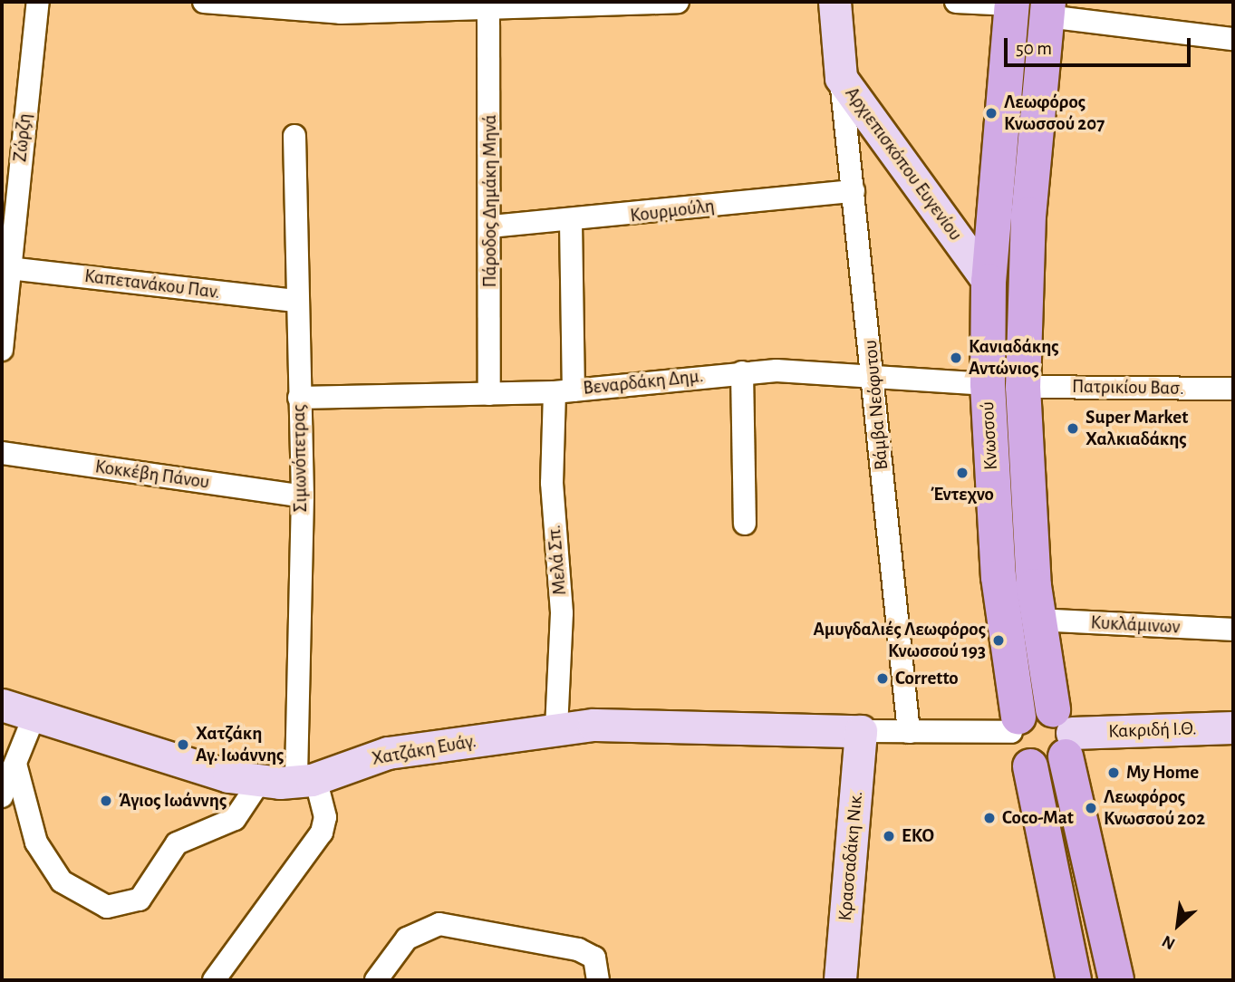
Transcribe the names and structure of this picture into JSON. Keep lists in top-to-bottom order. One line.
{"streets":{"main road":["Κνωσσού"],"street":["Ζώρζη","Αρχιεπισκόπου Ευγενίου","Πάροδος Δημάκη Μηνά","Κουρμούλη","Καπετανάκου Παν.","Βεναρδάκη Δημ.","Πατρικίου Βασ.","Βάμβα Νεόφυτου","Σιμωνόπετρας","Κοκκέβη Πάνου","Μελά Σπ.","Κυκλάμινων","Κακριδή Ι.Θ.","Χατζάκη Ευάγ.","Κρασσαδάκη Νικ."]},"crossings":[["Ζώρζη","Καπετανάκου Παν."],["Αρχιεπισκόπου Ευγενίου","Βάμβα Νεόφυτου"],["Αρχιεπισκόπου Ευγενίου","Κνωσσού"],["Πάροδος Δημάκη Μηνά","Κουρμούλη"],["Πάροδος Δημάκη Μηνά","Βεναρδάκη Δημ."],["Κουρμούλη","Βάμβα Νεόφυτου"],["Κουρμούλη","Μελά Σπ."],["Καπετανάκου Παν.","Σιμωνόπετρας"],["Βεναρδάκη Δημ.","Βάμβα Νεόφυτου"],["Βεναρδάκη Δημ.","Κνωσσού"],["Βεναρδάκη Δημ.","Σιμωνόπετρας"],["Βεναρδάκη Δημ.","Μελά Σπ."],["Πατρικίου Βασ.","Κνωσσού"],["Κνωσσού","Κυκλάμινων"],["Κνωσσού","Κακριδή Ι.Θ."],["Σιμωνόπετρας","Κοκκέβη Πάνου"],["Σιμωνόπετρας","Χατζάκη Ευάγ."],["Μελά Σπ.","Χατζάκη Ευάγ."],["Χατζάκη Ευάγ.","Κρασσαδάκη Νικ."]],"places":["Λεωφόρος Κνωσσού 207","Κανιαδάκης Αντώνιος","Super Market Χαλκιαδάκης","Έντεχνο","Αμυγδαλιές Λεωφόρος Κνωσσού 193","Corretto","Χατζάκη Αγ. Ιωάννης","My Home","Άγιος Ιωάννης","Λεωφόρος Κνωσσού 202","Coco-Mat","EKO"],"scale_bar":"50 m","north":"bottom left"}
